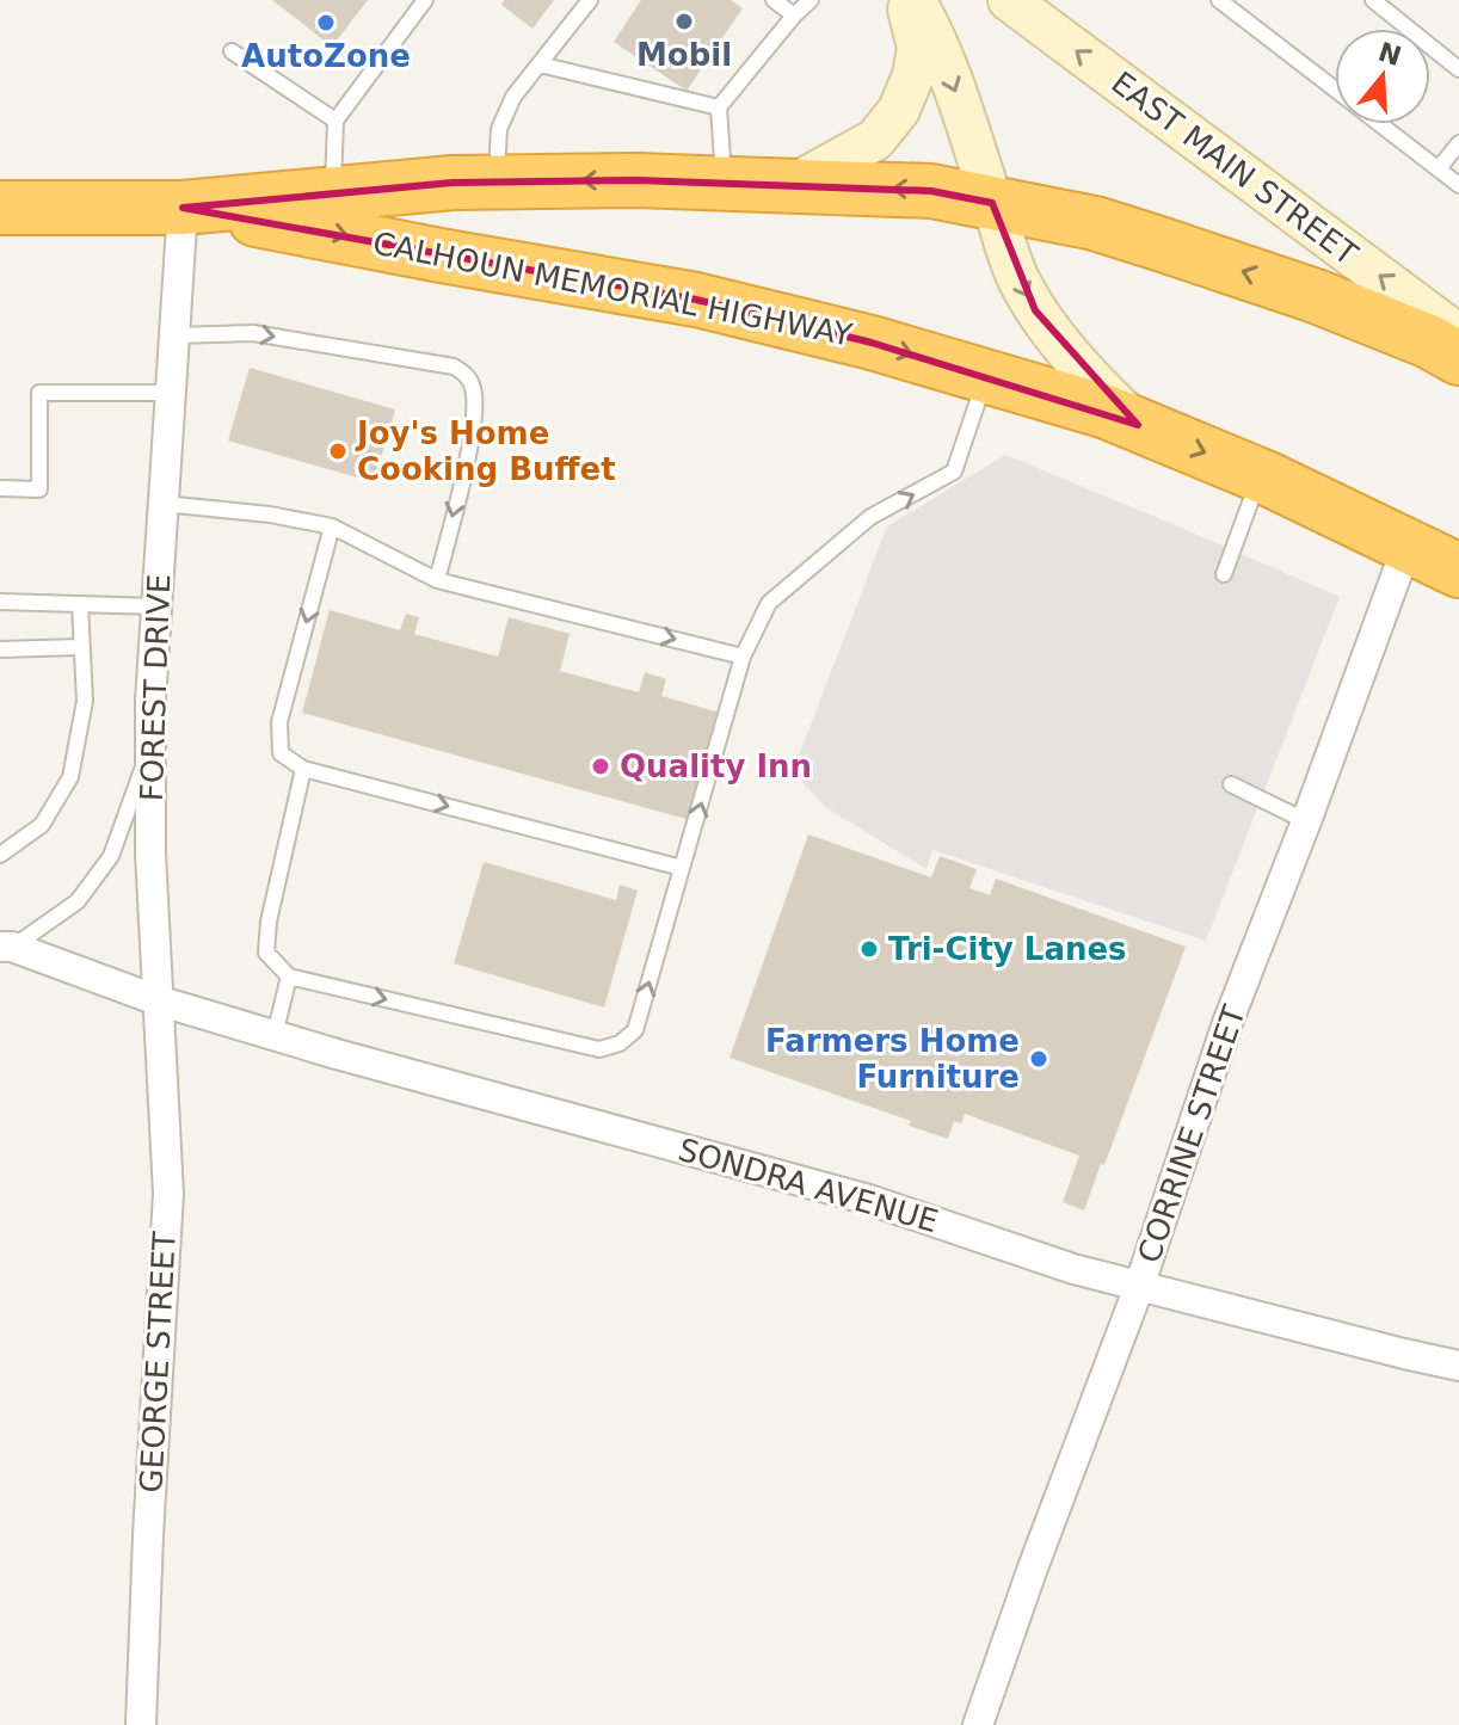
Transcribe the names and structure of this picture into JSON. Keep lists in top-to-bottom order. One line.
{"streets":{"highway":["CALHOUN MEMORIAL HIGHWAY"],"main road":["EAST MAIN STREET"],"street":["FOREST DRIVE","CORRINE STREET","SONDRA AVENUE","GEORGE STREET"]},"crossings":[["CALHOUN MEMORIAL HIGHWAY","FOREST DRIVE"],["CALHOUN MEMORIAL HIGHWAY","CORRINE STREET"],["FOREST DRIVE","SONDRA AVENUE"],["FOREST DRIVE","GEORGE STREET"],["CORRINE STREET","SONDRA AVENUE"],["SONDRA AVENUE","GEORGE STREET"]],"places":["Mobil","AutoZone","Joy's Home Cooking Buffet","Quality Inn","Tri-City Lanes","Farmers Home Furniture"],"north":"top"}
